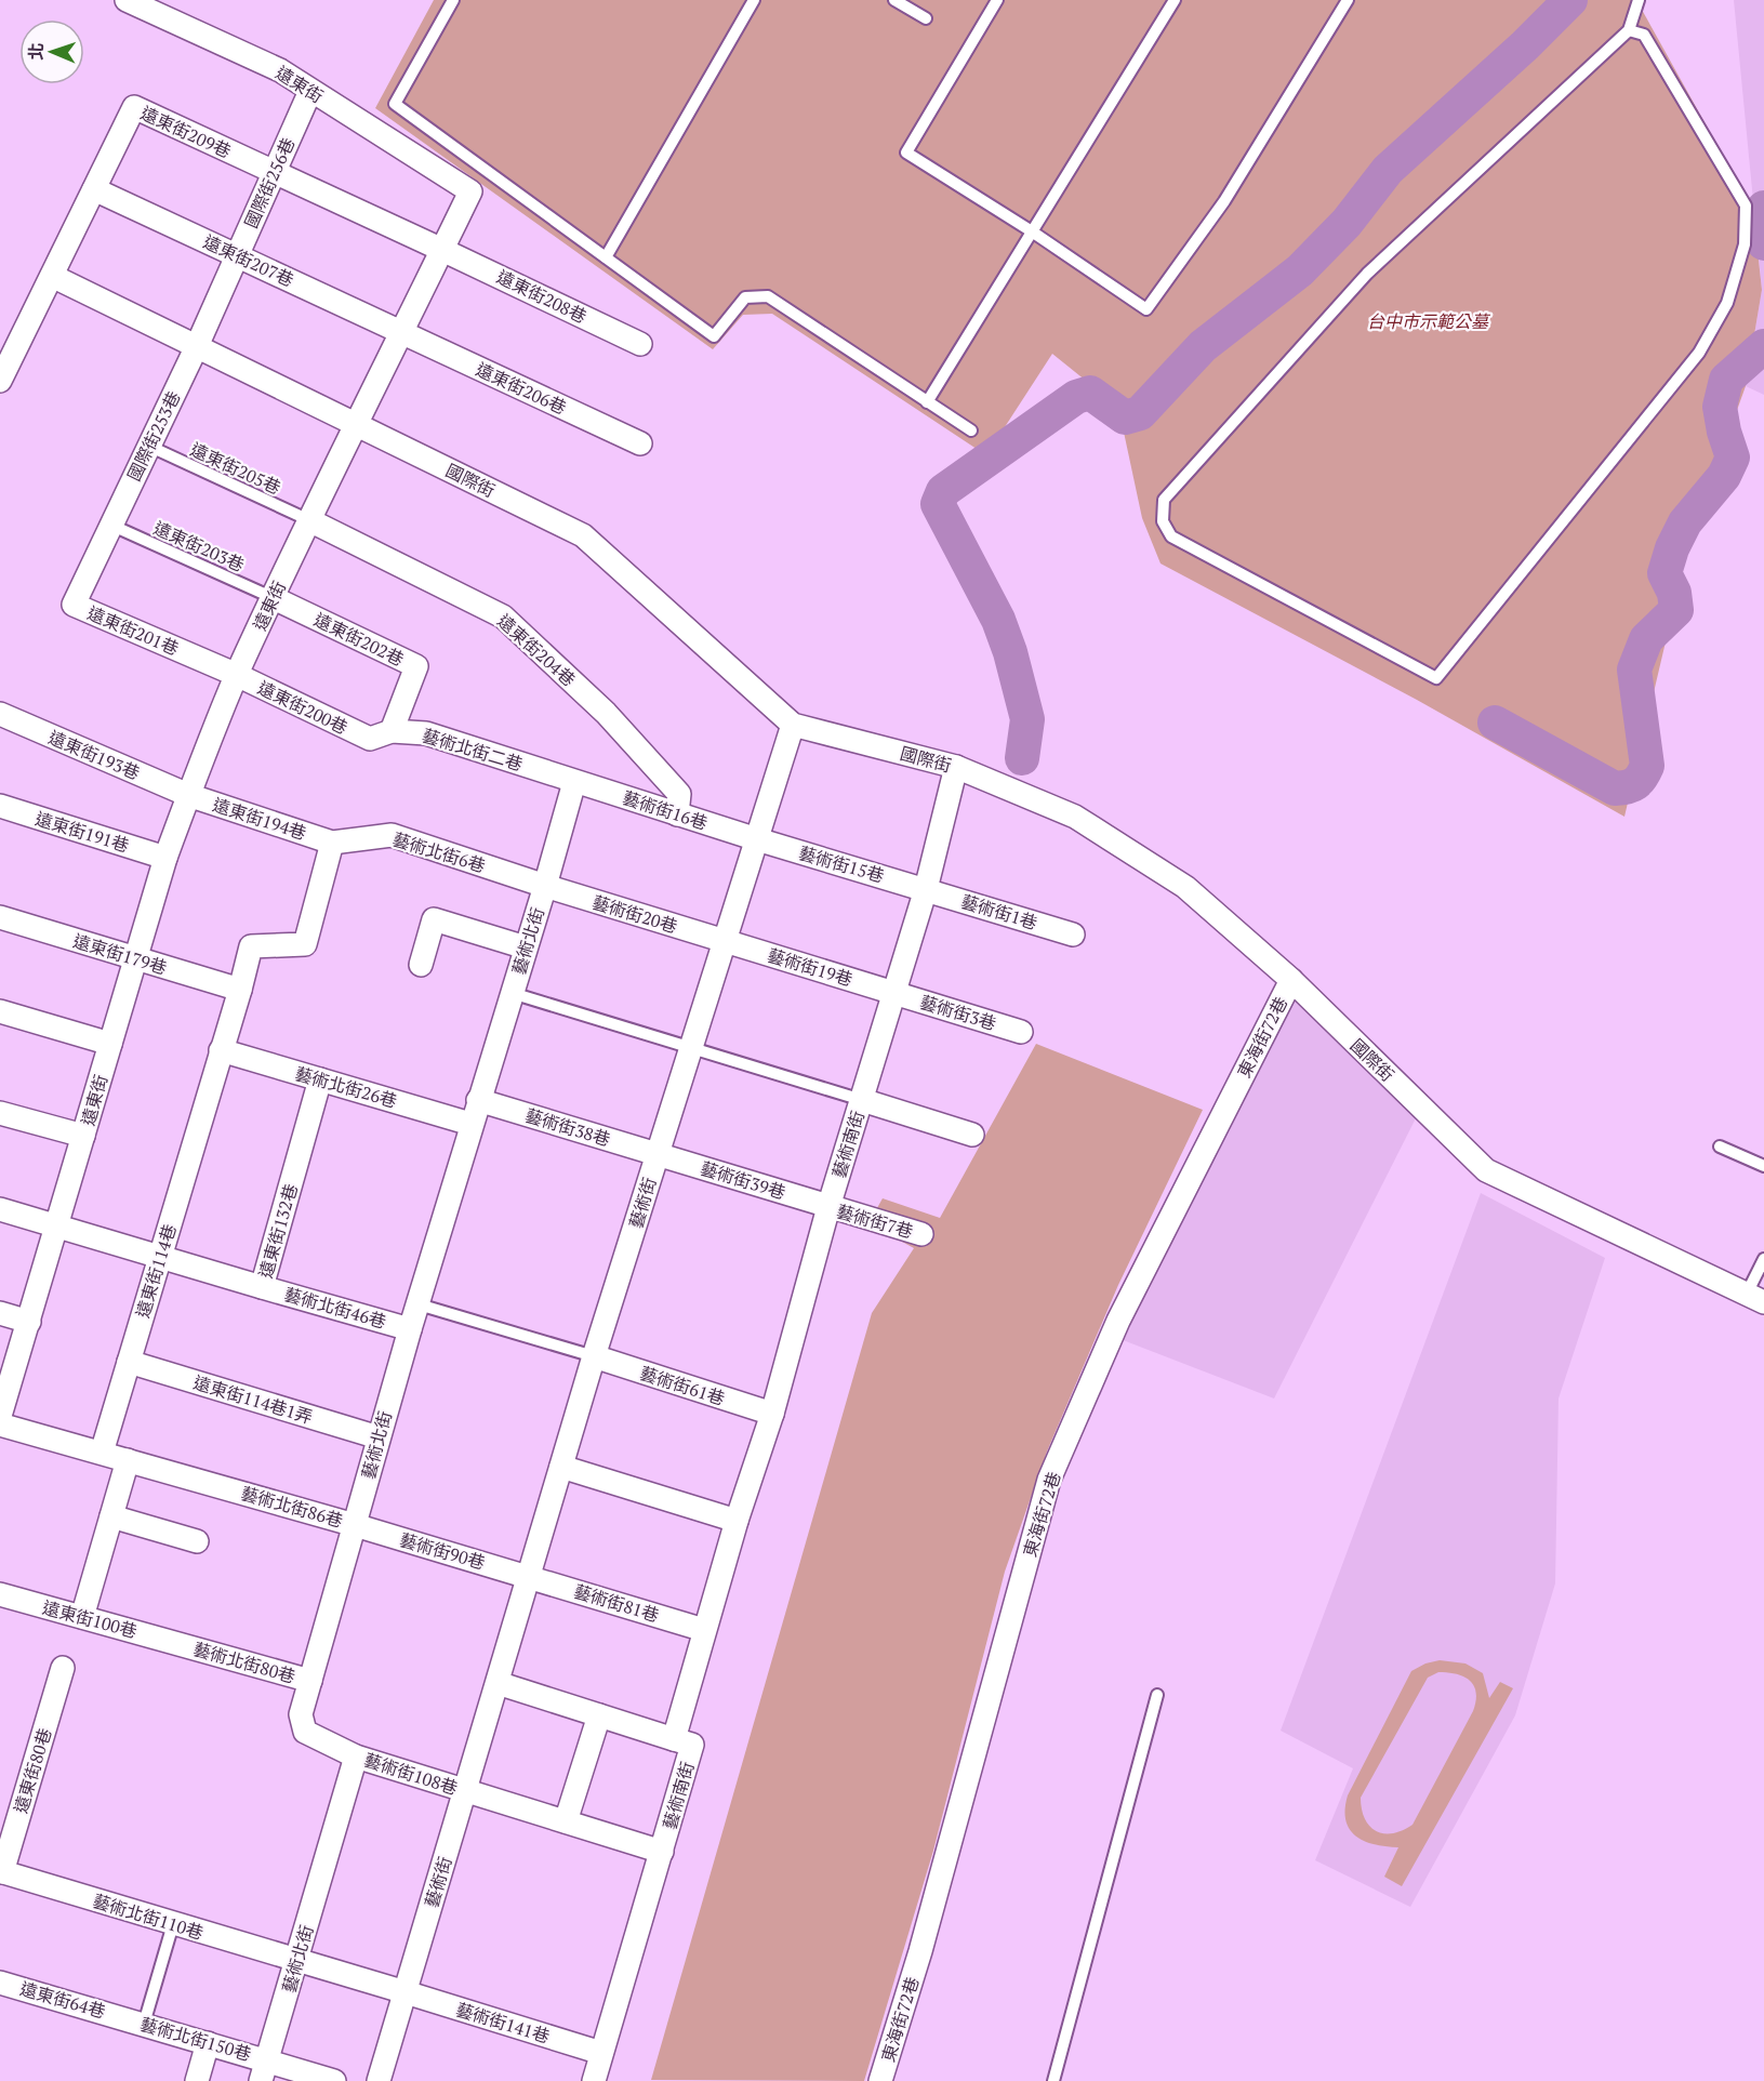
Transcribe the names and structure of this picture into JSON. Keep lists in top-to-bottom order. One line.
{"streets":{"street":["遠東街","遠東街209巷","國際街256巷","遠東街207巷","遠東街208巷","遠東街206巷","國際街253巷","國際街","遠東街201巷","遠東街202巷","遠東街204巷","遠東街200巷","藝術北街二巷","遠東街193巷","藝術街16巷","遠東街194巷","遠東街191巷","藝術北街6巷","藝術街15巷","藝術街1巷","藝術街20巷","藝術北街","遠東街179巷","藝術街19巷","藝術街3巷","東海街72巷","藝術北街26巷","藝術街38巷","藝術南街","藝術街39巷","藝術街","藝術街7巷","遠東街132巷","遠東街114巷","藝術北街46巷","藝術街61巷","遠東街114巷1弄","藝術北街86巷","藝術街90巷","藝術街81巷","遠東街100巷","藝術北街80巷","遠東街80巷","藝術街108巷","藝術北街110巷","遠東街64巷","藝術街141巷","藝術北街150巷"],"lane":["遠東街205巷","遠東街203巷"]},"crossings":[["遠東街","遠東街209巷"],["遠東街","國際街256巷"],["遠東街","遠東街207巷"],["遠東街","遠東街208巷"],["遠東街","遠東街206巷"],["遠東街","遠東街205巷"],["遠東街","國際街"],["遠東街","遠東街203巷"],["遠東街","遠東街201巷"],["遠東街","遠東街202巷"],["遠東街","遠東街204巷"],["遠東街","遠東街200巷"],["遠東街","遠東街193巷"],["遠東街","遠東街194巷"],["遠東街","遠東街191巷"],["遠東街","遠東街179巷"],["遠東街","遠東街132巷"],["遠東街209巷","國際街256巷"],["遠東街209巷","遠東街207巷"],["遠東街209巷","遠東街208巷"],["遠東街209巷","國際街"],["國際街256巷","遠東街207巷"],["國際街256巷","國際街253巷"],["國際街256巷","國際街"],["遠東街207巷","遠東街206巷"],["國際街253巷","遠東街205巷"],["國際街253巷","國際街"],["國際街253巷","遠東街203巷"],["國際街253巷","遠東街201巷"],["遠東街205巷","遠東街204巷"],["國際街","東海街72巷"],["國際街","藝術南街"],["國際街","藝術街"],["遠東街203巷","遠東街201巷"],["遠東街203巷","遠東街202巷"],["遠東街201巷","遠東街200巷"],["遠東街202巷","藝術北街二巷"],["遠東街204巷","藝術街16巷"],["遠東街200巷","藝術北街二巷"],["藝術北街二巷","藝術街16巷"],["藝術北街二巷","藝術北街"],["遠東街193巷","遠東街194巷"],["藝術街16巷","藝術街15巷"],["藝術街16巷","藝術北街"],["藝術街16巷","藝術街"],["遠東街194巷","藝術北街6巷"],["遠東街194巷","遠東街114巷"],["藝術北街6巷","藝術街20巷"],["藝術北街6巷","藝術北街"],["藝術北街6巷","遠東街114巷"],["藝術街15巷","藝術街1巷"],["藝術街15巷","藝術南街"],["藝術街15巷","藝術街"],["藝術街1巷","藝術南街"],["藝術街20巷","藝術北街"],["藝術街20巷","藝術街19巷"],["藝術街20巷","藝術街"],["藝術北街","藝術北街26巷"],["藝術北街","藝術街38巷"],["藝術北街","藝術北街46巷"],["藝術北街","遠東街114巷1弄"],["藝術北街","藝術北街86巷"],["藝術北街","藝術街90巷"],["藝術北街","藝術北街80巷"],["藝術北街","藝術街108巷"],["藝術北街","藝術北街110巷"],["藝術北街","藝術北街150巷"],["遠東街179巷","遠東街114巷"],["藝術街19巷","藝術街3巷"],["藝術街19巷","藝術南街"],["藝術街19巷","藝術街"],["藝術街3巷","藝術南街"],["藝術北街26巷","遠東街132巷"],["藝術北街26巷","遠東街114巷"],["藝術街38巷","藝術街39巷"],["藝術街38巷","藝術街"],["藝術南街","藝術街39巷"],["藝術南街","藝術街7巷"],["藝術南街","藝術街61巷"],["藝術南街","藝術街81巷"],["藝術南街","藝術街108巷"],["藝術南街","藝術街141巷"],["藝術街39巷","藝術街"],["藝術街39巷","藝術街7巷"],["藝術街","藝術街61巷"],["藝術街","藝術街90巷"],["藝術街","藝術街81巷"],["藝術街","藝術街108巷"],["藝術街","藝術北街110巷"],["藝術街","藝術街141巷"],["遠東街132巷","遠東街114巷"],["遠東街132巷","藝術北街46巷"],["遠東街114巷","遠東街114巷1弄"],["遠東街114巷","藝術北街86巷"],["藝術北街86巷","藝術街90巷"],["藝術街90巷","藝術街81巷"],["遠東街100巷","藝術北街80巷"],["遠東街80巷","藝術北街110巷"],["藝術北街110巷","藝術街141巷"],["遠東街64巷","藝術北街150巷"]],"parks":["台中市示範公墓"],"north":"left"}
